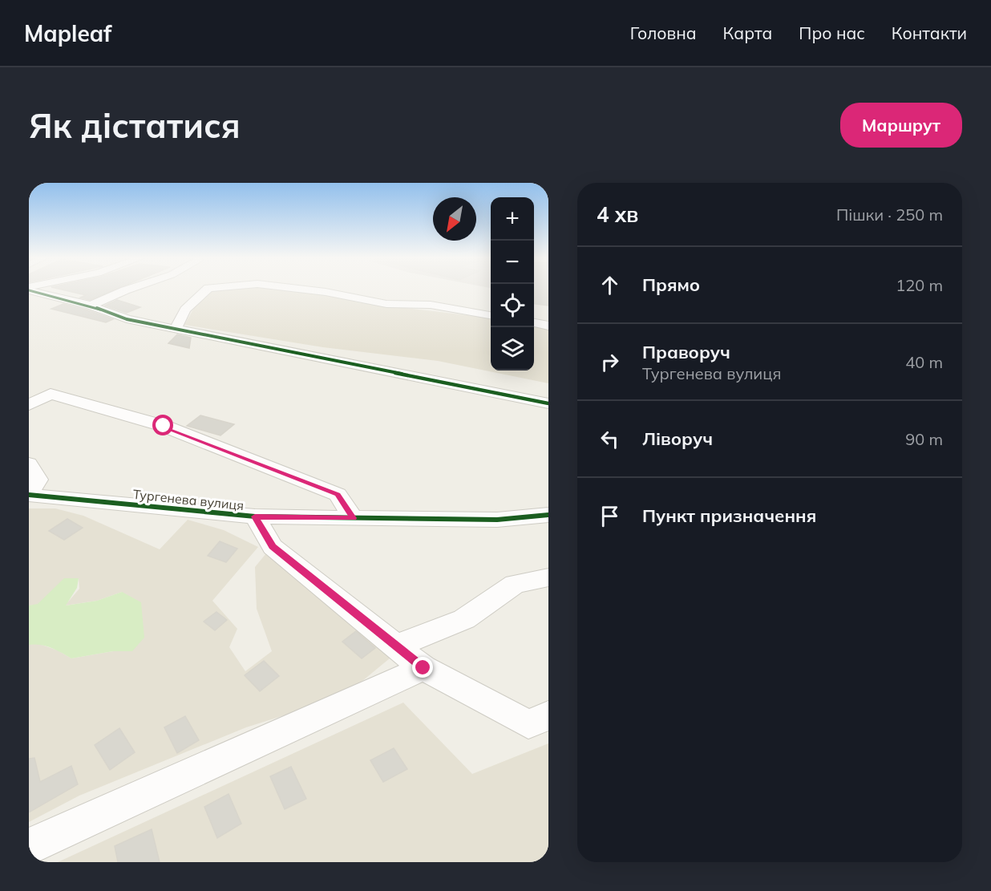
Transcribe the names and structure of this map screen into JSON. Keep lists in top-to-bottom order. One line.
{"streets":{"street":["Тургенева вулиця"]},"north":"bottom left","page":{"header":"Mapleaf","nav":["Головна","Карта","Про нас","Контакти"],"buttons":"Маршрут","title":"Як дістатися","heading":["4 хв","Пішки · 250 m"],"map_buttons":["+","−"],"list":[["Прямо","120 m"],["Праворуч","Тургенева вулиця","40 m"],["Ліворуч","90 m"],"Пункт призначення"]}}
